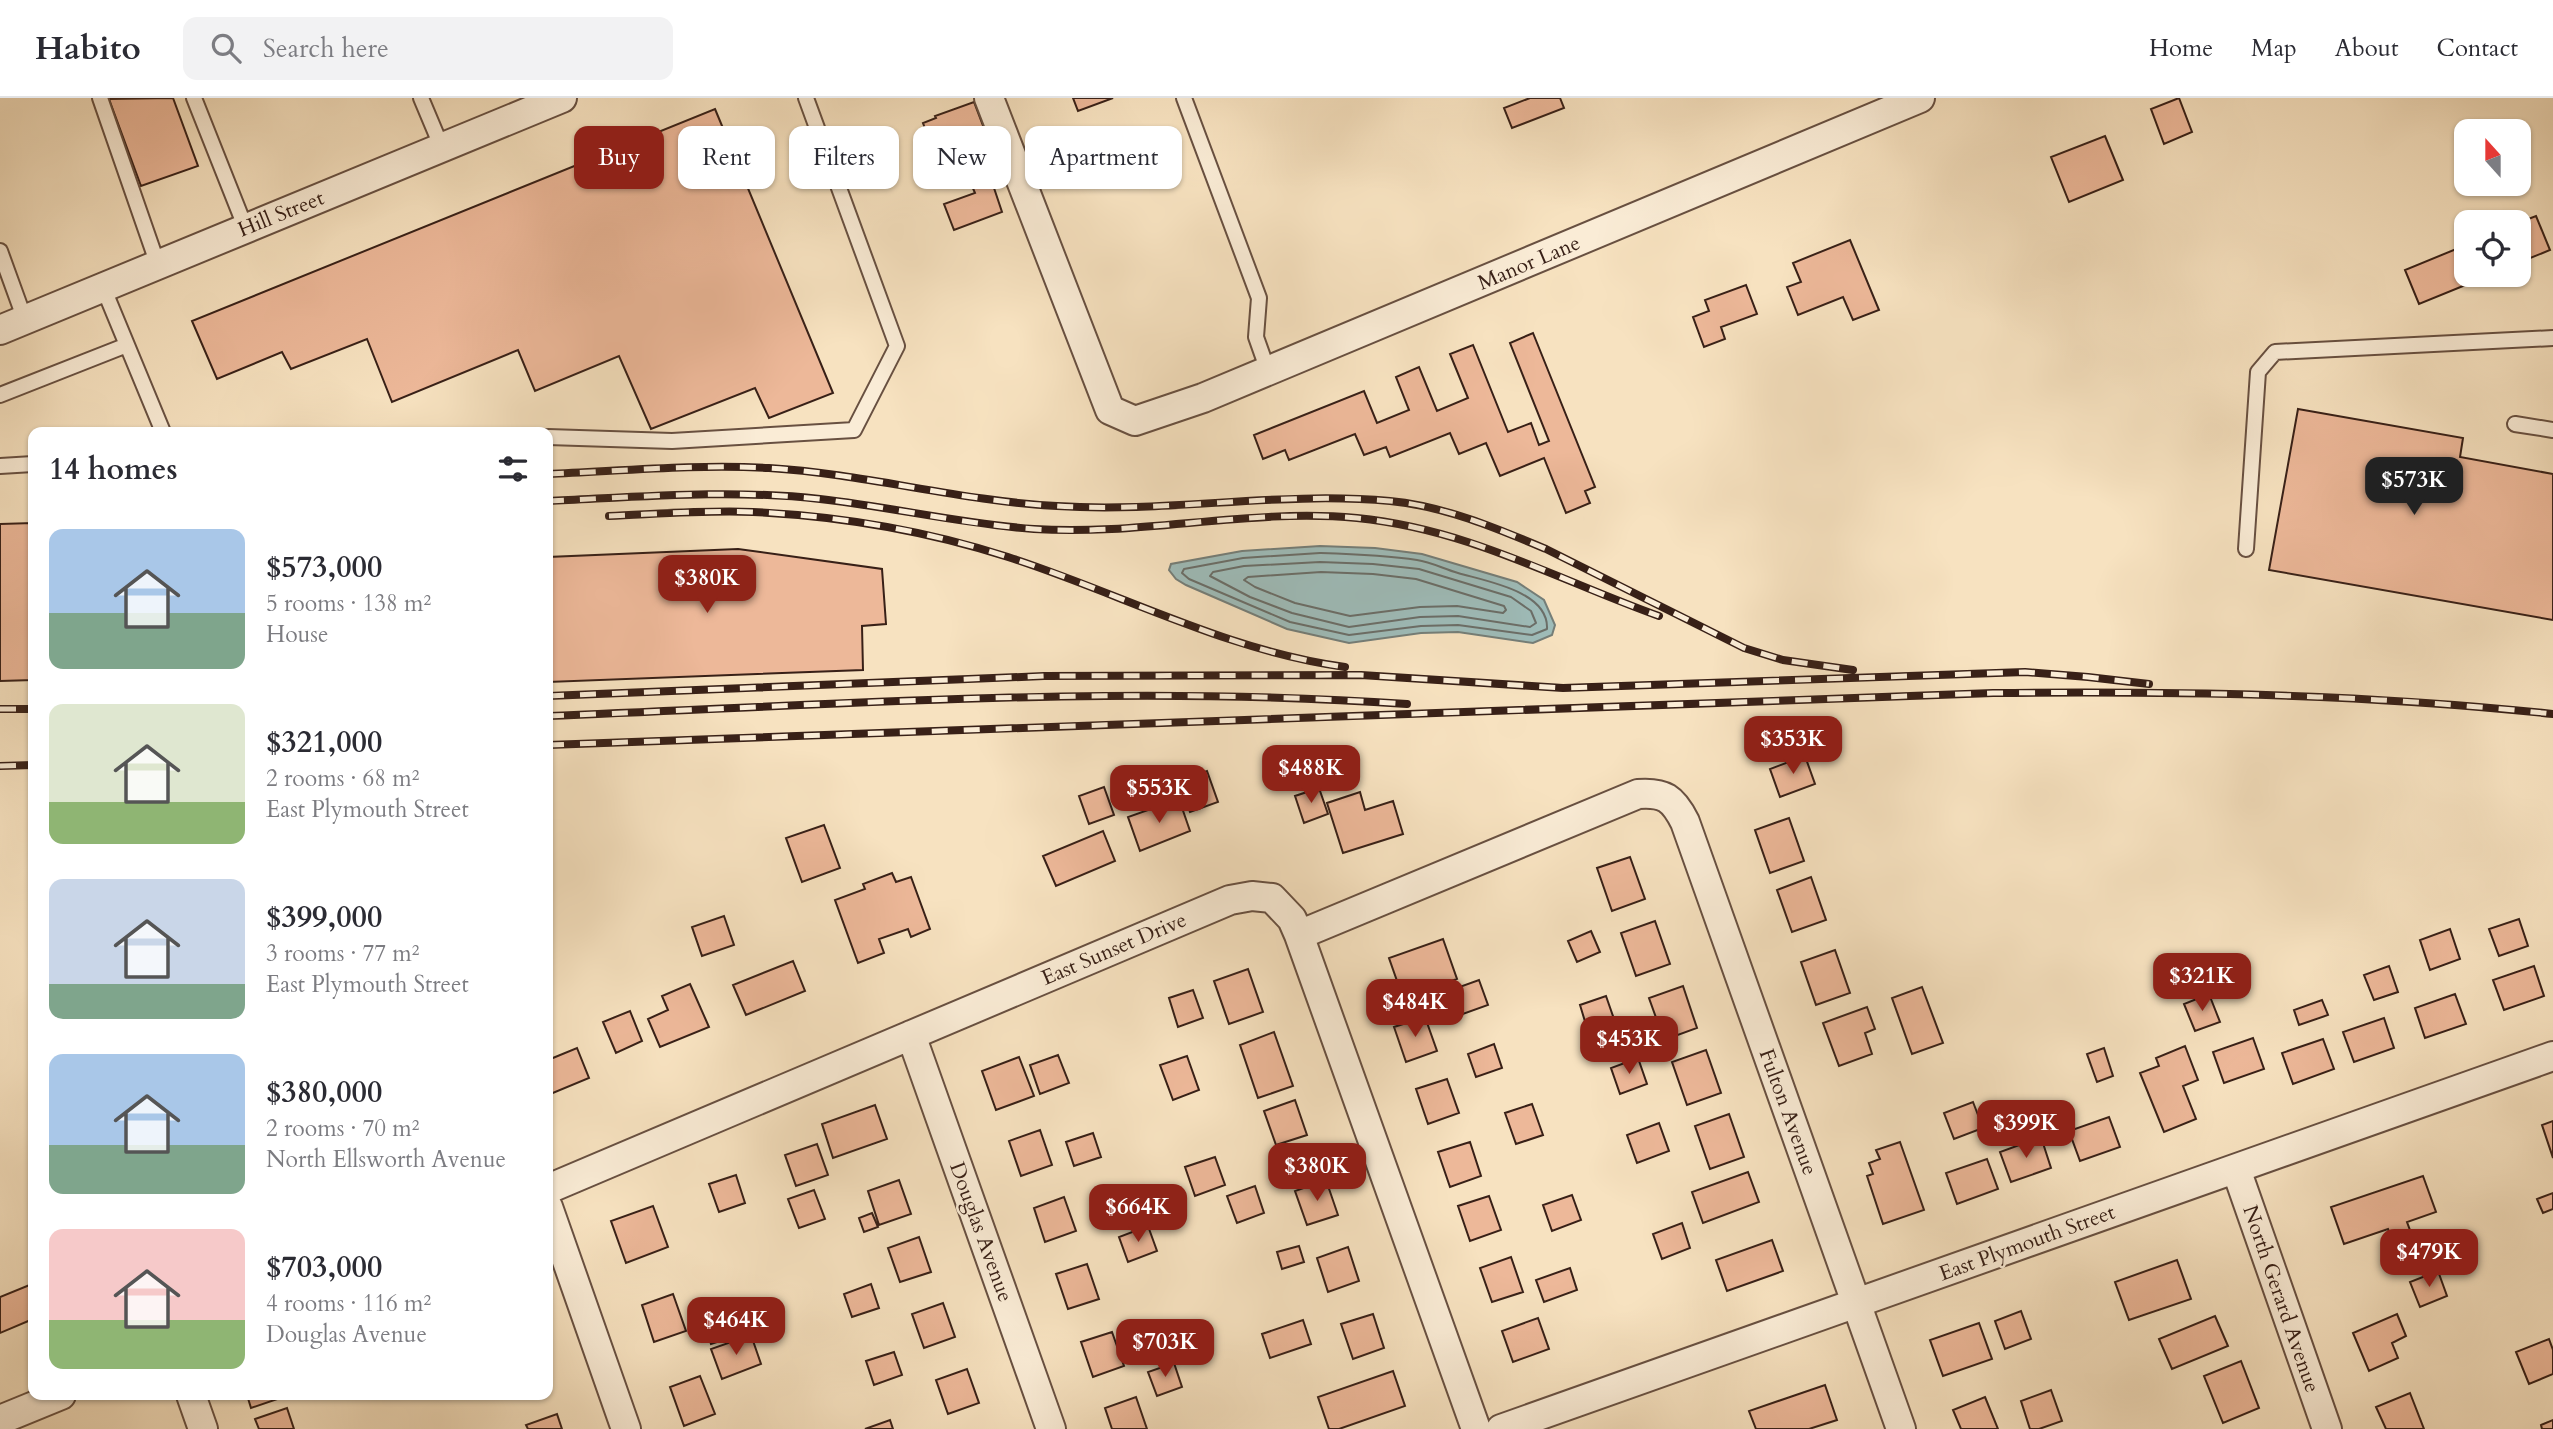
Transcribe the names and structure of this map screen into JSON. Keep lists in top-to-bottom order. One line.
{"streets":{"street":["Hill Street","Manor Lane","East Sunset Drive","Fulton Avenue","Douglas Avenue","East Plymouth Street","North Gerard Avenue"]},"crossings":[["East Sunset Drive","Fulton Avenue"],["East Sunset Drive","Douglas Avenue"],["Fulton Avenue","East Plymouth Street"],["East Plymouth Street","North Gerard Avenue"]],"north":"top","page":{"header":"Habito","search":"Search here","nav":["Home","Map","About","Contact"],"chip":["Buy","Rent","Filters","New","Apartment"],"heading":"14 homes","price":["$573K","$380K","$353K","$488K","$553K","$321K","$484K","$453K","$399K","$380K","$664K","$479K","$464K","$703K"],"list":[{"name":"$573,000","note":"5 rooms · 138 m² · House"},{"name":"$321,000","note":"2 rooms · 68 m² · East Plymouth Street"},{"name":"$399,000","note":"3 rooms · 77 m² · East Plymouth Street"},{"name":"$380,000","note":"2 rooms · 70 m² · North Ellsworth Avenue"},{"name":"$703,000","note":"4 rooms · 116 m² · Douglas Avenue"}]}}
